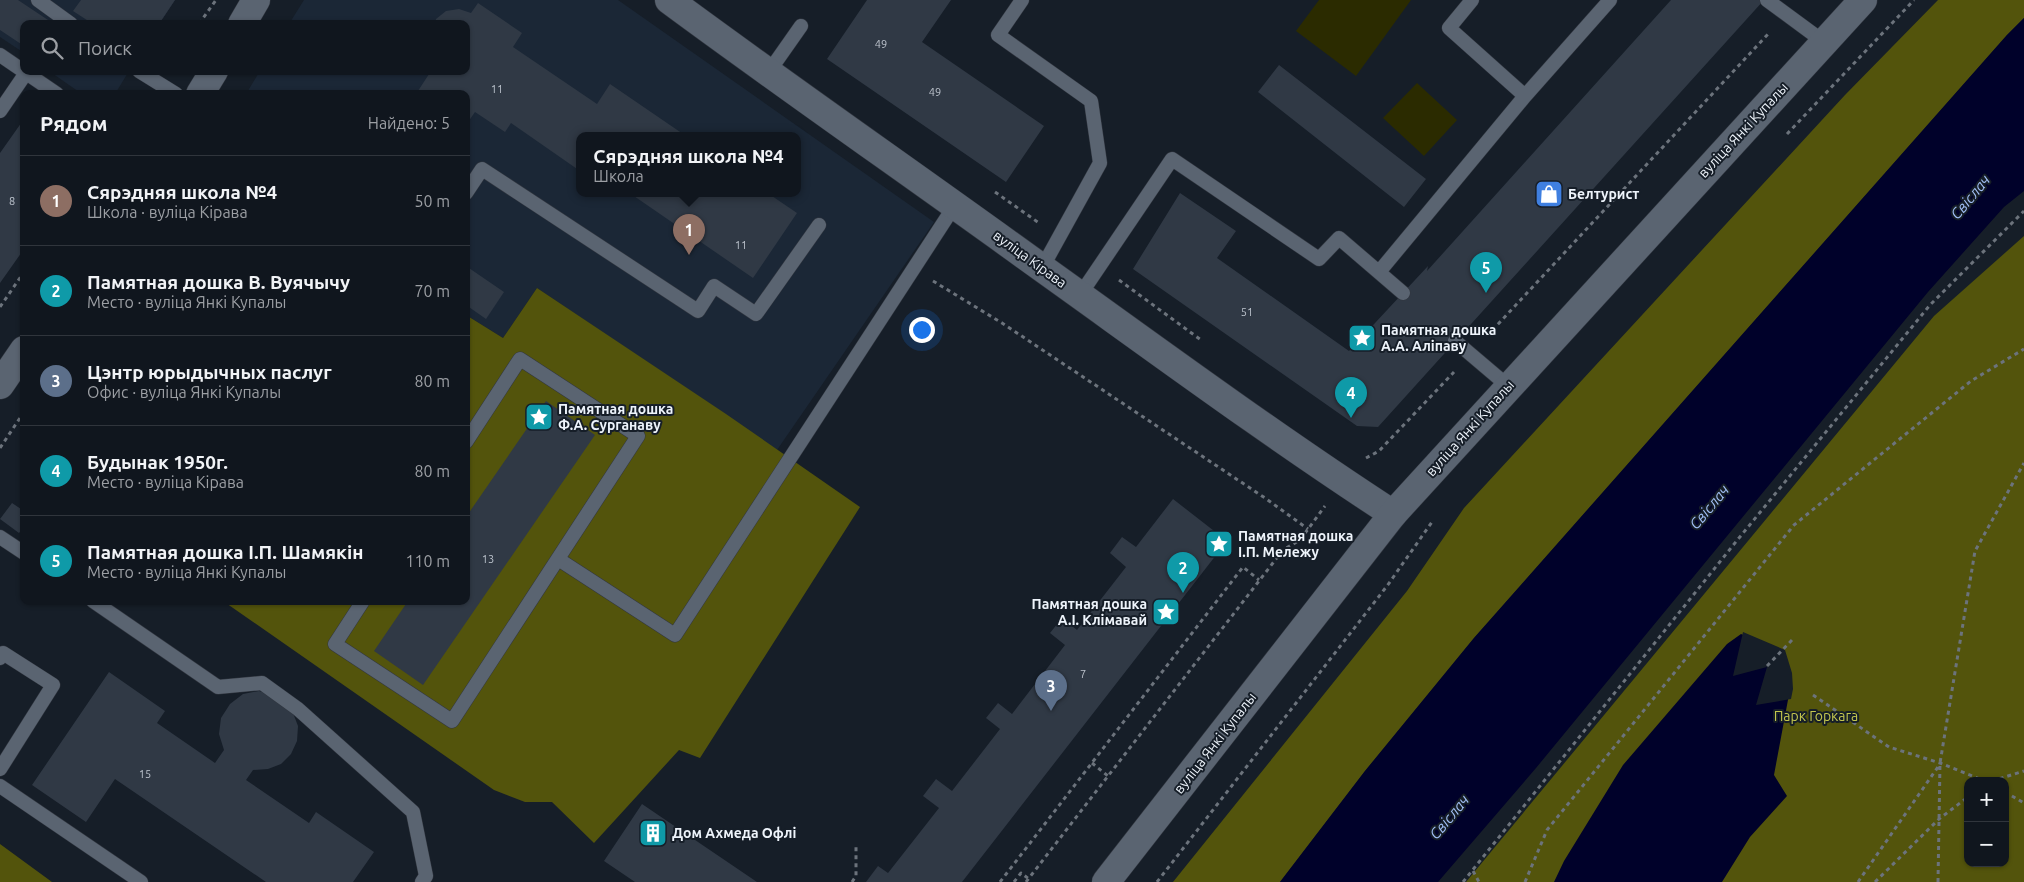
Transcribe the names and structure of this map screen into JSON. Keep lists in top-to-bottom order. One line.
{"streets":{"main road":["вуліца Янкі Купалы","вуліца Кірава"]},"crossings":[["вуліца Янкі Купалы","вуліца Кірава"]],"water":["Свіслач"],"parks":["Парк Горкага"],"places":{"shop":["Белтурист"],"place":["Памятная дошка А.А. Аліпаву","Памятная дошка Ф.А. Сурганаву","Памятная дошка І.П. Мележу","Памятная дошка А.І. Клімавай"],"building":["Дом Ахмеда Офлі"]},"house_numbers":["49","11","49","8","11","51","13","7","15"],"page":{"search":"Поиск","heading":["Рядом","Найдено: 5"],"popup":["Сярэдняя школа №4","Школа"],"list":[{"mark":"1","name":"Сярэдняя школа №4","note":"Школа · вуліца Кірава","value":"50 m"},{"mark":"2","name":"Памятная дошка В. Вуячычу","note":"Место · вуліца Янкі Купалы","value":"70 m"},{"mark":"3","name":"Цэнтр юрыдычных паслуг","note":"Офис · вуліца Янкі Купалы","value":"80 m"},{"mark":"4","name":"Будынак 1950г.","note":"Место · вуліца Кірава","value":"80 m"},{"mark":"5","name":"Памятная дошка І.П. Шамякін","note":"Место · вуліца Янкі Купалы","value":"110 m"}],"pins":["1","5","4","2","3"],"map_buttons":["+","−"]}}
